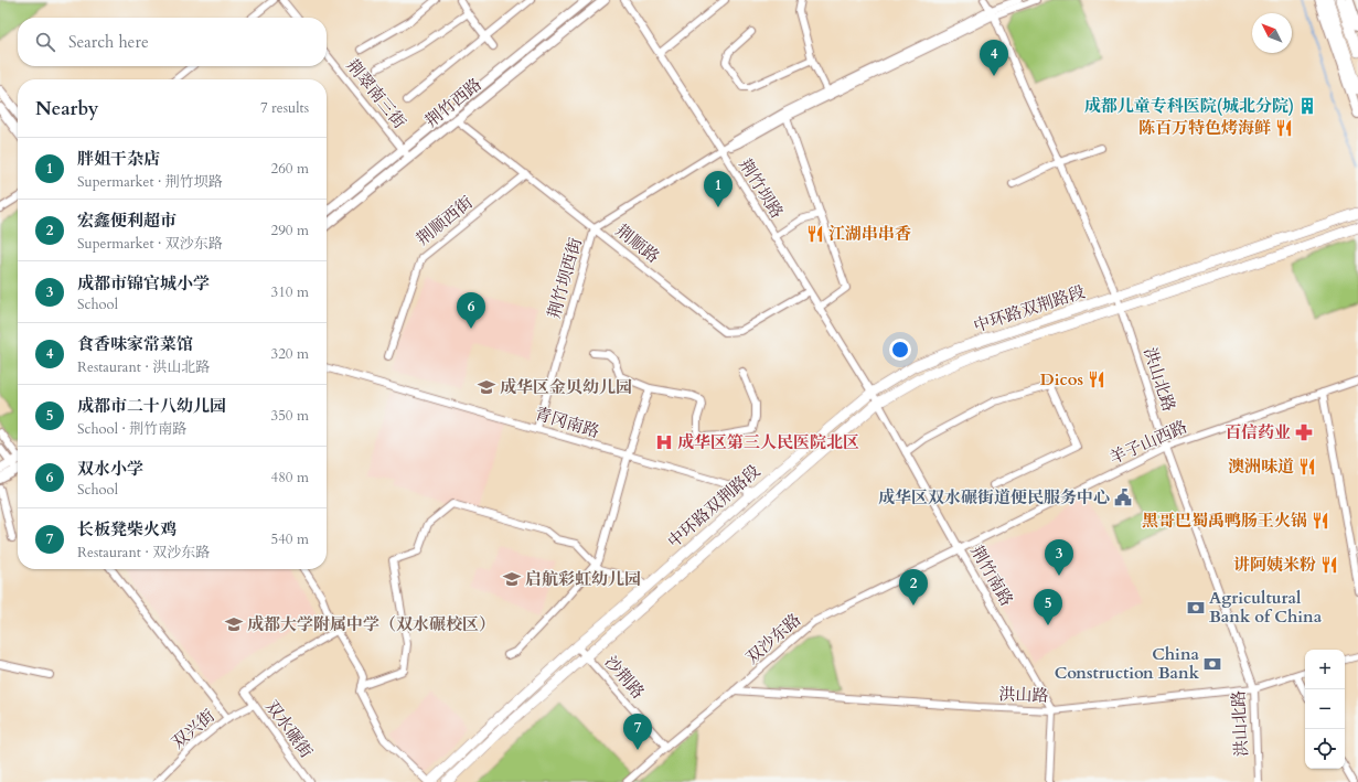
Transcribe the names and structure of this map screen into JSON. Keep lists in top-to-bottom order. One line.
{"streets":{"main road":["荆竹西路","中环路双荆路段"],"street":["荆翠南三街","荆竹坝路","荆顺西街","荆顺路","荆竹坝西街","洪山北路","青冈南路","羊子山西路","荆竹南路","双沙东路","沙荆路","洪山路","双兴街","双水碾街"]},"crossings":[["荆翠南三街","荆竹西路"],["荆竹西路","荆顺路"],["荆竹坝路","荆顺路"],["荆竹坝路","荆竹坝西街"],["荆竹坝路","中环路双荆路段"],["荆竹坝路","荆竹南路"],["荆顺西街","荆顺路"],["荆顺路","荆竹坝西街"],["荆竹坝西街","青冈南路"],["中环路双荆路段","洪山北路"],["中环路双荆路段","青冈南路"],["中环路双荆路段","荆竹南路"],["中环路双荆路段","沙荆路"],["洪山北路","羊子山西路"],["洪山北路","洪山路"],["羊子山西路","荆竹南路"],["羊子山西路","双沙东路"],["荆竹南路","双沙东路"],["荆竹南路","洪山路"],["双沙东路","沙荆路"],["双沙东路","洪山路"],["双兴街","双水碾街"]],"places":{"building":["成都儿童专科医院(城北分院)"],"restaurant":["陈百万特色烤海鲜","江湖串串香","Dicos","澳洲味道","黑哥巴蜀禹鸭肠王火锅","讲阿姨米粉"],"school or university":["成华区金贝幼儿园","启航彩虹幼儿园","成都大学附属中学（双水碾校区）"],"pharmacy":["百信药业"],"hospital":["成华区第三人民医院北区"],"public building":["成华区双水碾街道便民服务中心"],"bank":["Agricultural Bank of China","China Construction Bank"]},"north":"top left","page":{"search":"Search here","pins":["4","1","6","3","2","5","7"],"heading":["Nearby","7 results"],"list":[{"mark":"1","name":"胖姐干杂店","note":"Supermarket · 荆竹坝路","value":"260 m"},{"mark":"2","name":"宏鑫便利超市","note":"Supermarket · 双沙东路","value":"290 m"},{"mark":"3","name":"成都市锦官城小学","note":"School","value":"310 m"},{"mark":"4","name":"食香味家常菜馆","note":"Restaurant · 洪山北路","value":"320 m"},{"mark":"5","name":"成都市二十八幼儿园","note":"School · 荆竹南路","value":"350 m"},{"mark":"6","name":"双水小学","note":"School","value":"480 m"},{"mark":"7","name":"长板凳柴火鸡","note":"Restaurant · 双沙东路","value":"540 m"}],"map_buttons":["+","−"]}}
